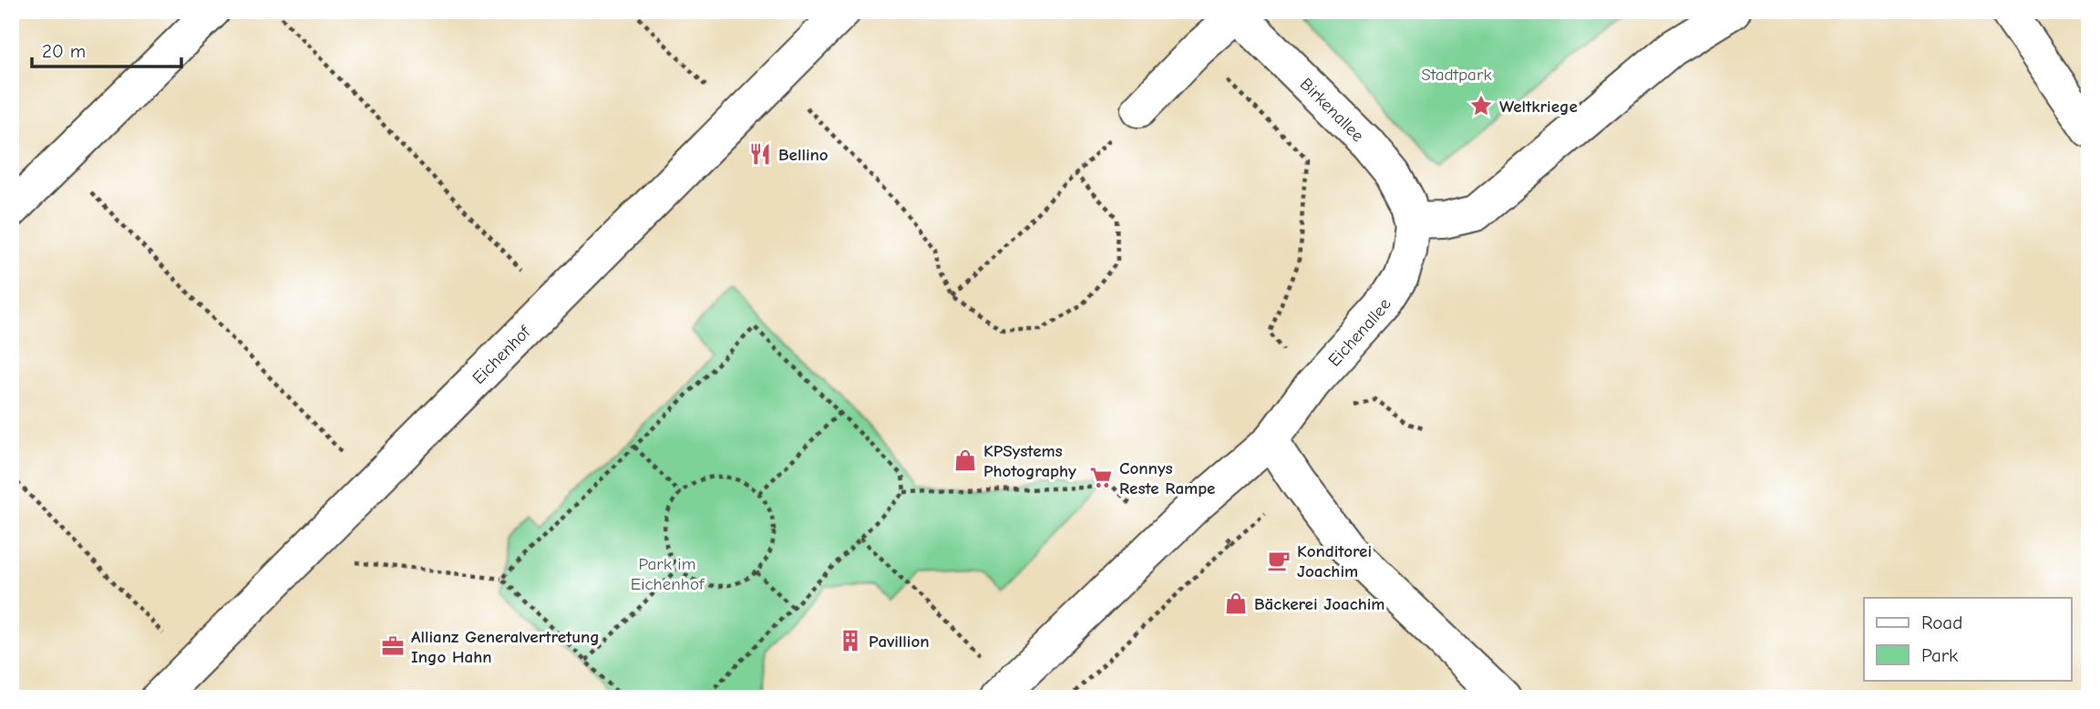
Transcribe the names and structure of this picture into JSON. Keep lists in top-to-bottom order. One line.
{"streets":{"street":["Birkenallee","Eichenallee","Eichenhof"]},"crossings":[["Birkenallee","Eichenallee"]],"parks":["Stadtpark","Park im Eichenhof"],"places":{"place":["Weltkriege"],"restaurant":["Bellino"],"shop":["KPSystems Photography","Bäckerei Joachim"],"supermarket":["Connys Reste Rampe"],"cafe":["Konditorei Joachim"],"building":["Pavillion"],"office":["Allianz Generalvertretung Ingo Hahn"]},"legend":["Road","Park"],"scale_bar":"20 m"}
